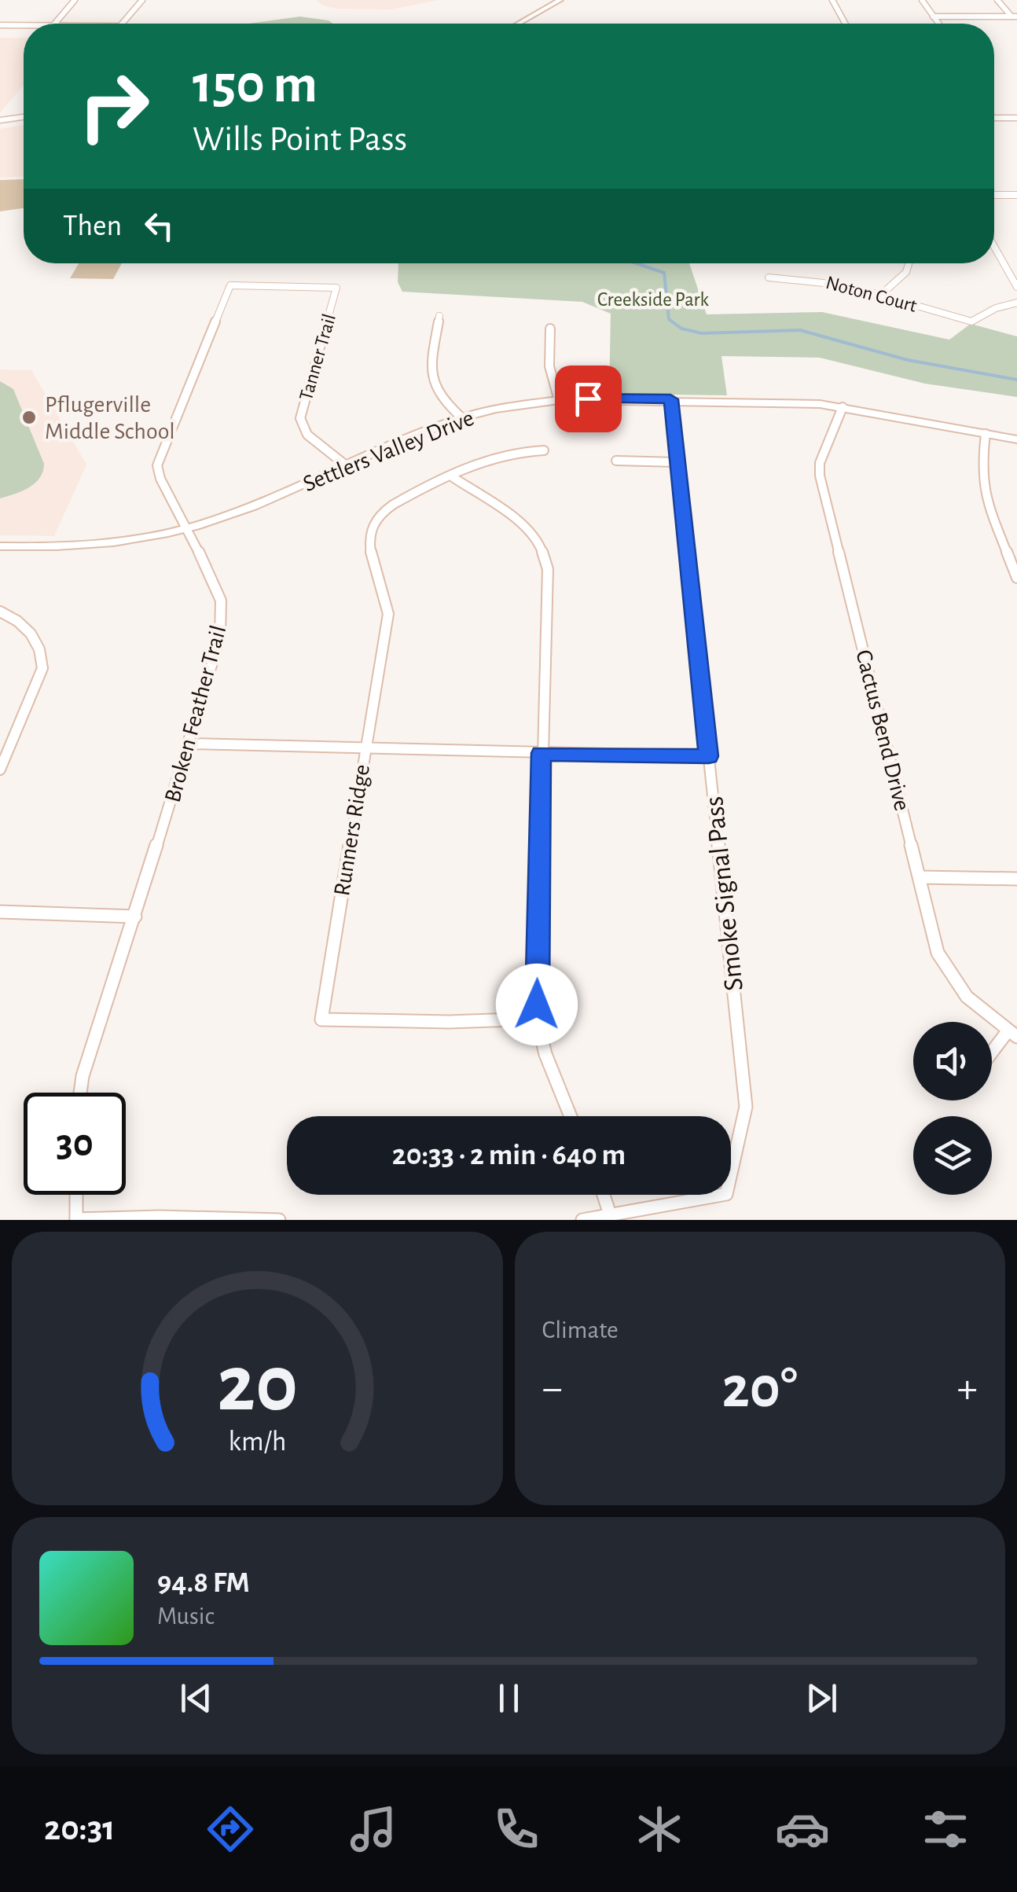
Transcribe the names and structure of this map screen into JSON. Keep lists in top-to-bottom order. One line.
{"streets":{"street":["Noton Court","Tanner Trail","Settlers Valley Drive","Broken Feather Trail","Cactus Bend Drive","Runners Ridge","Smoke Signal Pass"]},"crossings":[["Tanner Trail","Settlers Valley Drive"],["Tanner Trail","Broken Feather Trail"],["Settlers Valley Drive","Broken Feather Trail"],["Settlers Valley Drive","Cactus Bend Drive"],["Settlers Valley Drive","Smoke Signal Pass"]],"parks":["Creekside Park"],"places":["Pflugerville Middle School"],"page":{"turn":["150 m","Wills Point Pass"],"then":"Then","limit":"30","trip":"20:33 · 2 min · 640 m","tile":"Climate","heat":["−","20°","+"],"song":["94.8 FM","Music"],"tabs":"20:31","gauge":["20","km/h"]}}
